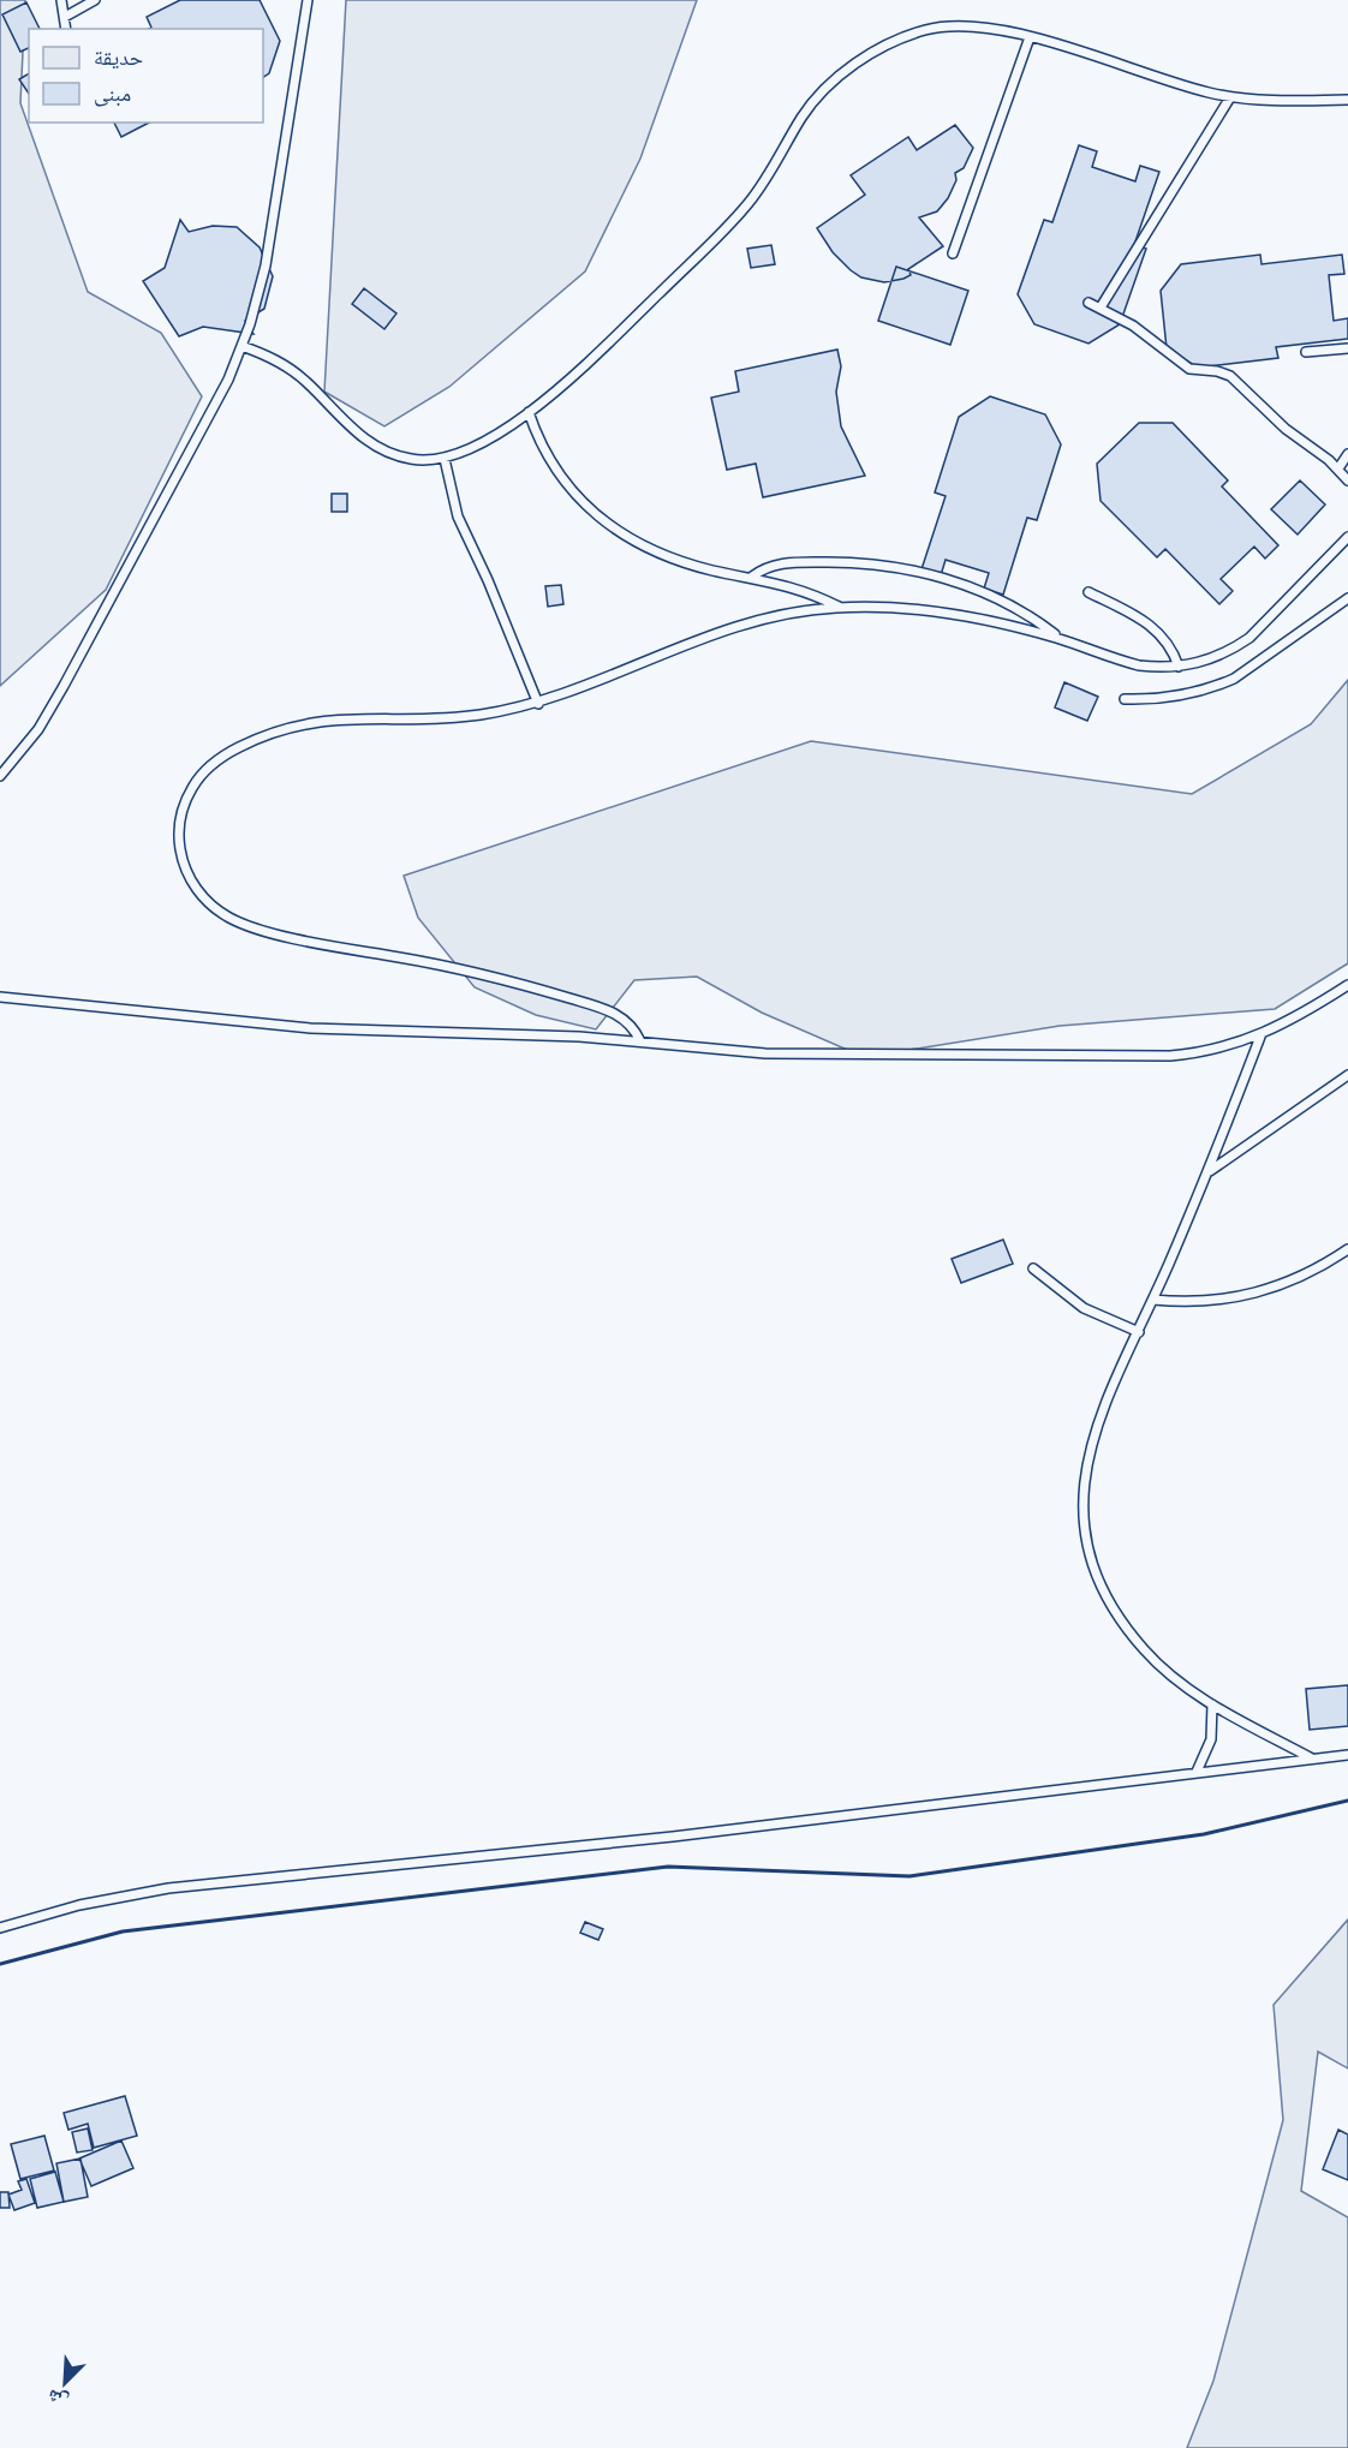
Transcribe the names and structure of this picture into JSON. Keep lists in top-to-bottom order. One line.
{"legend":["حديقة","مبنى"],"north":"bottom left"}
